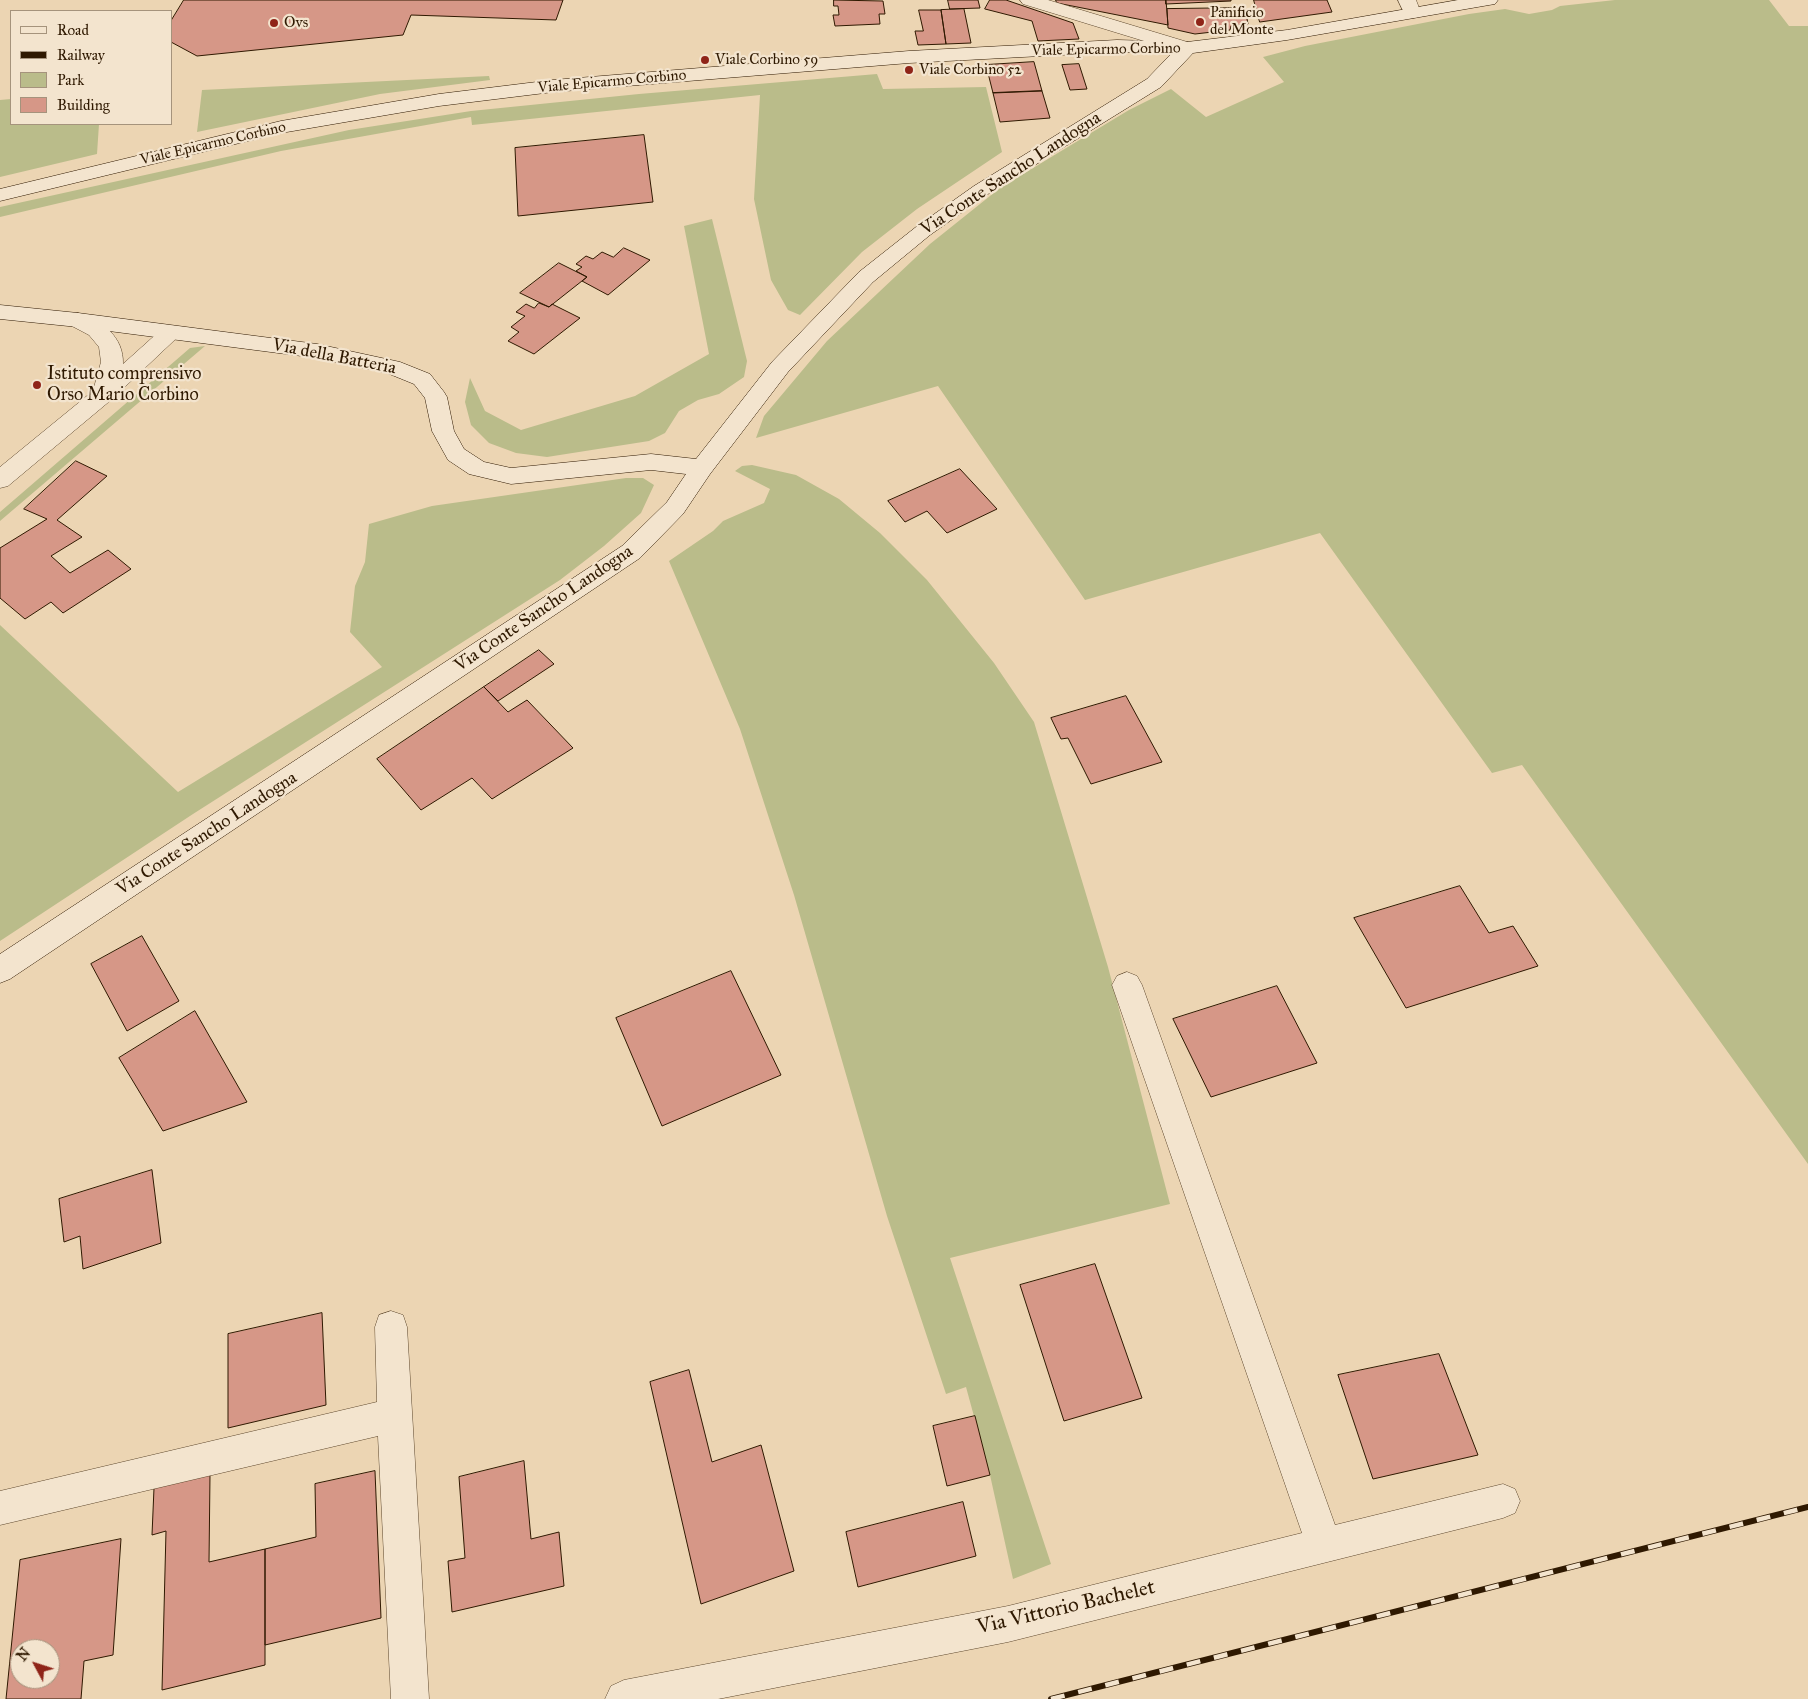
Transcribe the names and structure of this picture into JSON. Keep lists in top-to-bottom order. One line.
{"streets":{"main road":["Viale Epicarmo Corbino","Via Conte Sancho Landogna","Via della Batteria","Via Vittorio Bachelet"]},"crossings":[["Viale Epicarmo Corbino","Via Conte Sancho Landogna"],["Via Conte Sancho Landogna","Via della Batteria"]],"places":["Panificio del Monte","Ovs","Viale Corbino 59","Viale Corbino 52","Istituto comprensivo Orso Mario Corbino"],"legend":["Road","Railway","Park","Building"],"north":"top left"}
